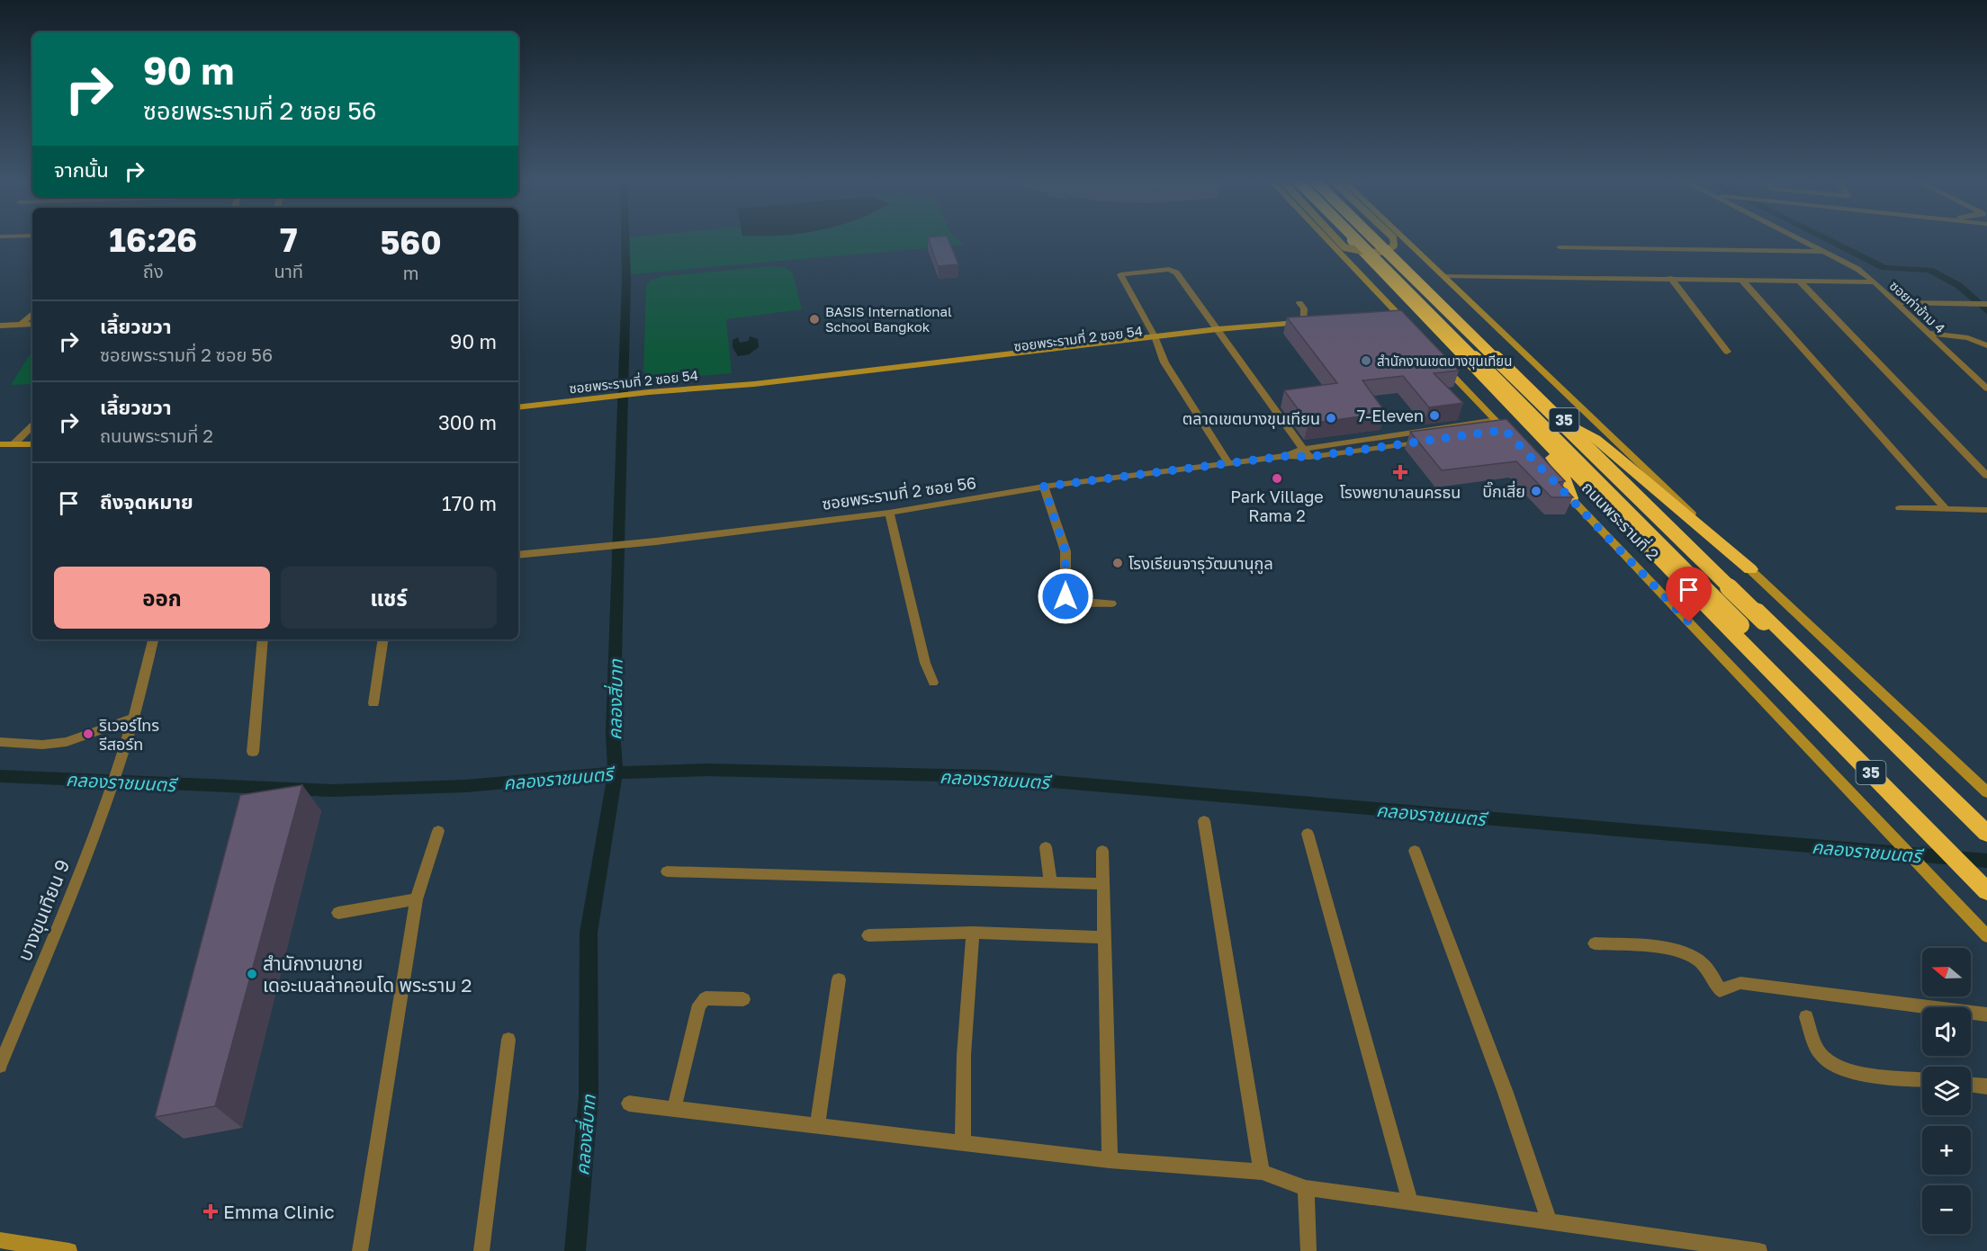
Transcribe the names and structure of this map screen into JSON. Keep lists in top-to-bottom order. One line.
{"streets":{"highway":["35","ถนนพระรามที่ 2"],"main road":["ซอยพระรามที่ 2 ซอย 54"],"street":["ซอยท่าข้าม 4","ซอยพระรามที่ 2 ซอย 56","บางขุนเทียน 9"]},"water":["คลองสี่บาท","คลองราชมนตรี"],"places":{"other":["BASIS International School Bangkok","สำนักงานเขตบางขุนเทียน","7-Eleven","ตลาดเขตบางขุนเทียน","Park Village Rama 2","บิ๊กเสี่ย","โรงเรียนจารุวัฒนานุกูล","ริเวอร์ไทร รีสอร์ท","สำนักงานขาย เดอะเบลล่าคอนโด พระราม 2"],"health":["โรงพยาบาลนครธน","Emma Clinic"]},"north":"left","page":{"turn":["90 m","ซอยพระรามที่ 2 ซอย 56"],"then":"จากนั้น","eta":["16:26","ถึง","7","นาที","560","m"],"list":[{"name":"เลี้ยวขวา","note":"ซอยพระรามที่ 2 ซอย 56","value":"90 m"},{"name":"เลี้ยวขวา","note":"ถนนพระรามที่ 2","value":"300 m"},{"name":"ถึงจุดหมาย","value":"170 m"}],"buttons":["ออก","แชร์"],"map_buttons":["+","−"]}}
